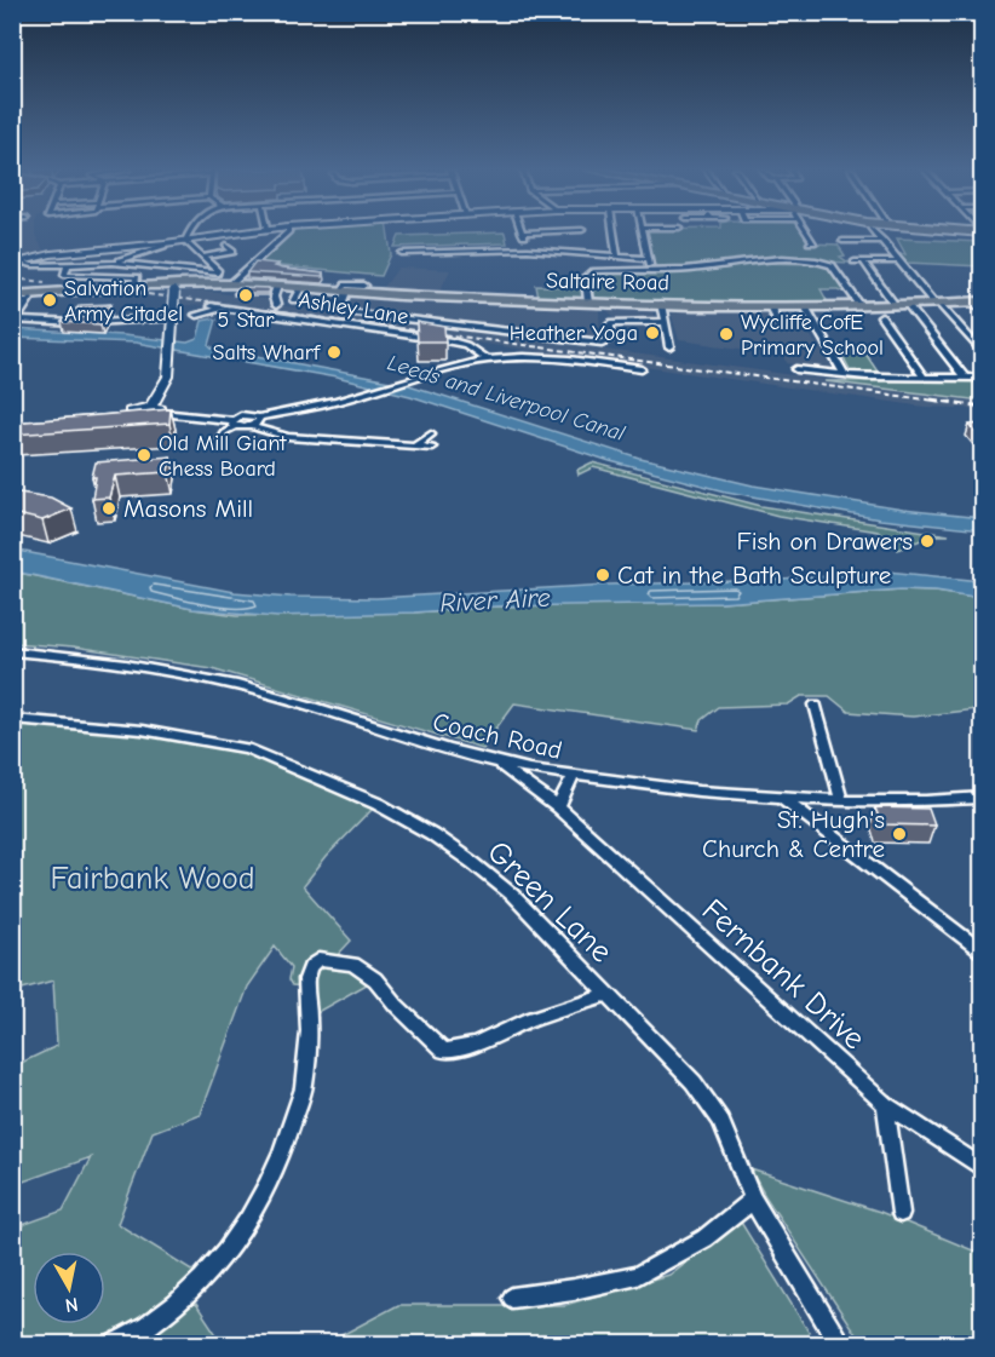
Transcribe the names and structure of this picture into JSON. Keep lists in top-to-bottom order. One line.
{"streets":{"main road":["Saltaire Road"],"street":["Ashley Lane","Coach Road","Green Lane","Fernbank Drive"]},"crossings":[["Coach Road","Fernbank Drive"]],"water":["Leeds and Liverpool Canal","River Aire"],"parks":["Fairbank Wood"],"places":["5 Star","Salvation Army Citadel","Heather Yoga","Wycliffe CofE Primary School","Salts Wharf","Old Mill Giant Chess Board","Masons Mill","Fish on Drawers","Cat in the Bath Sculpture","St. Hugh's Church & Centre"],"north":"bottom"}
